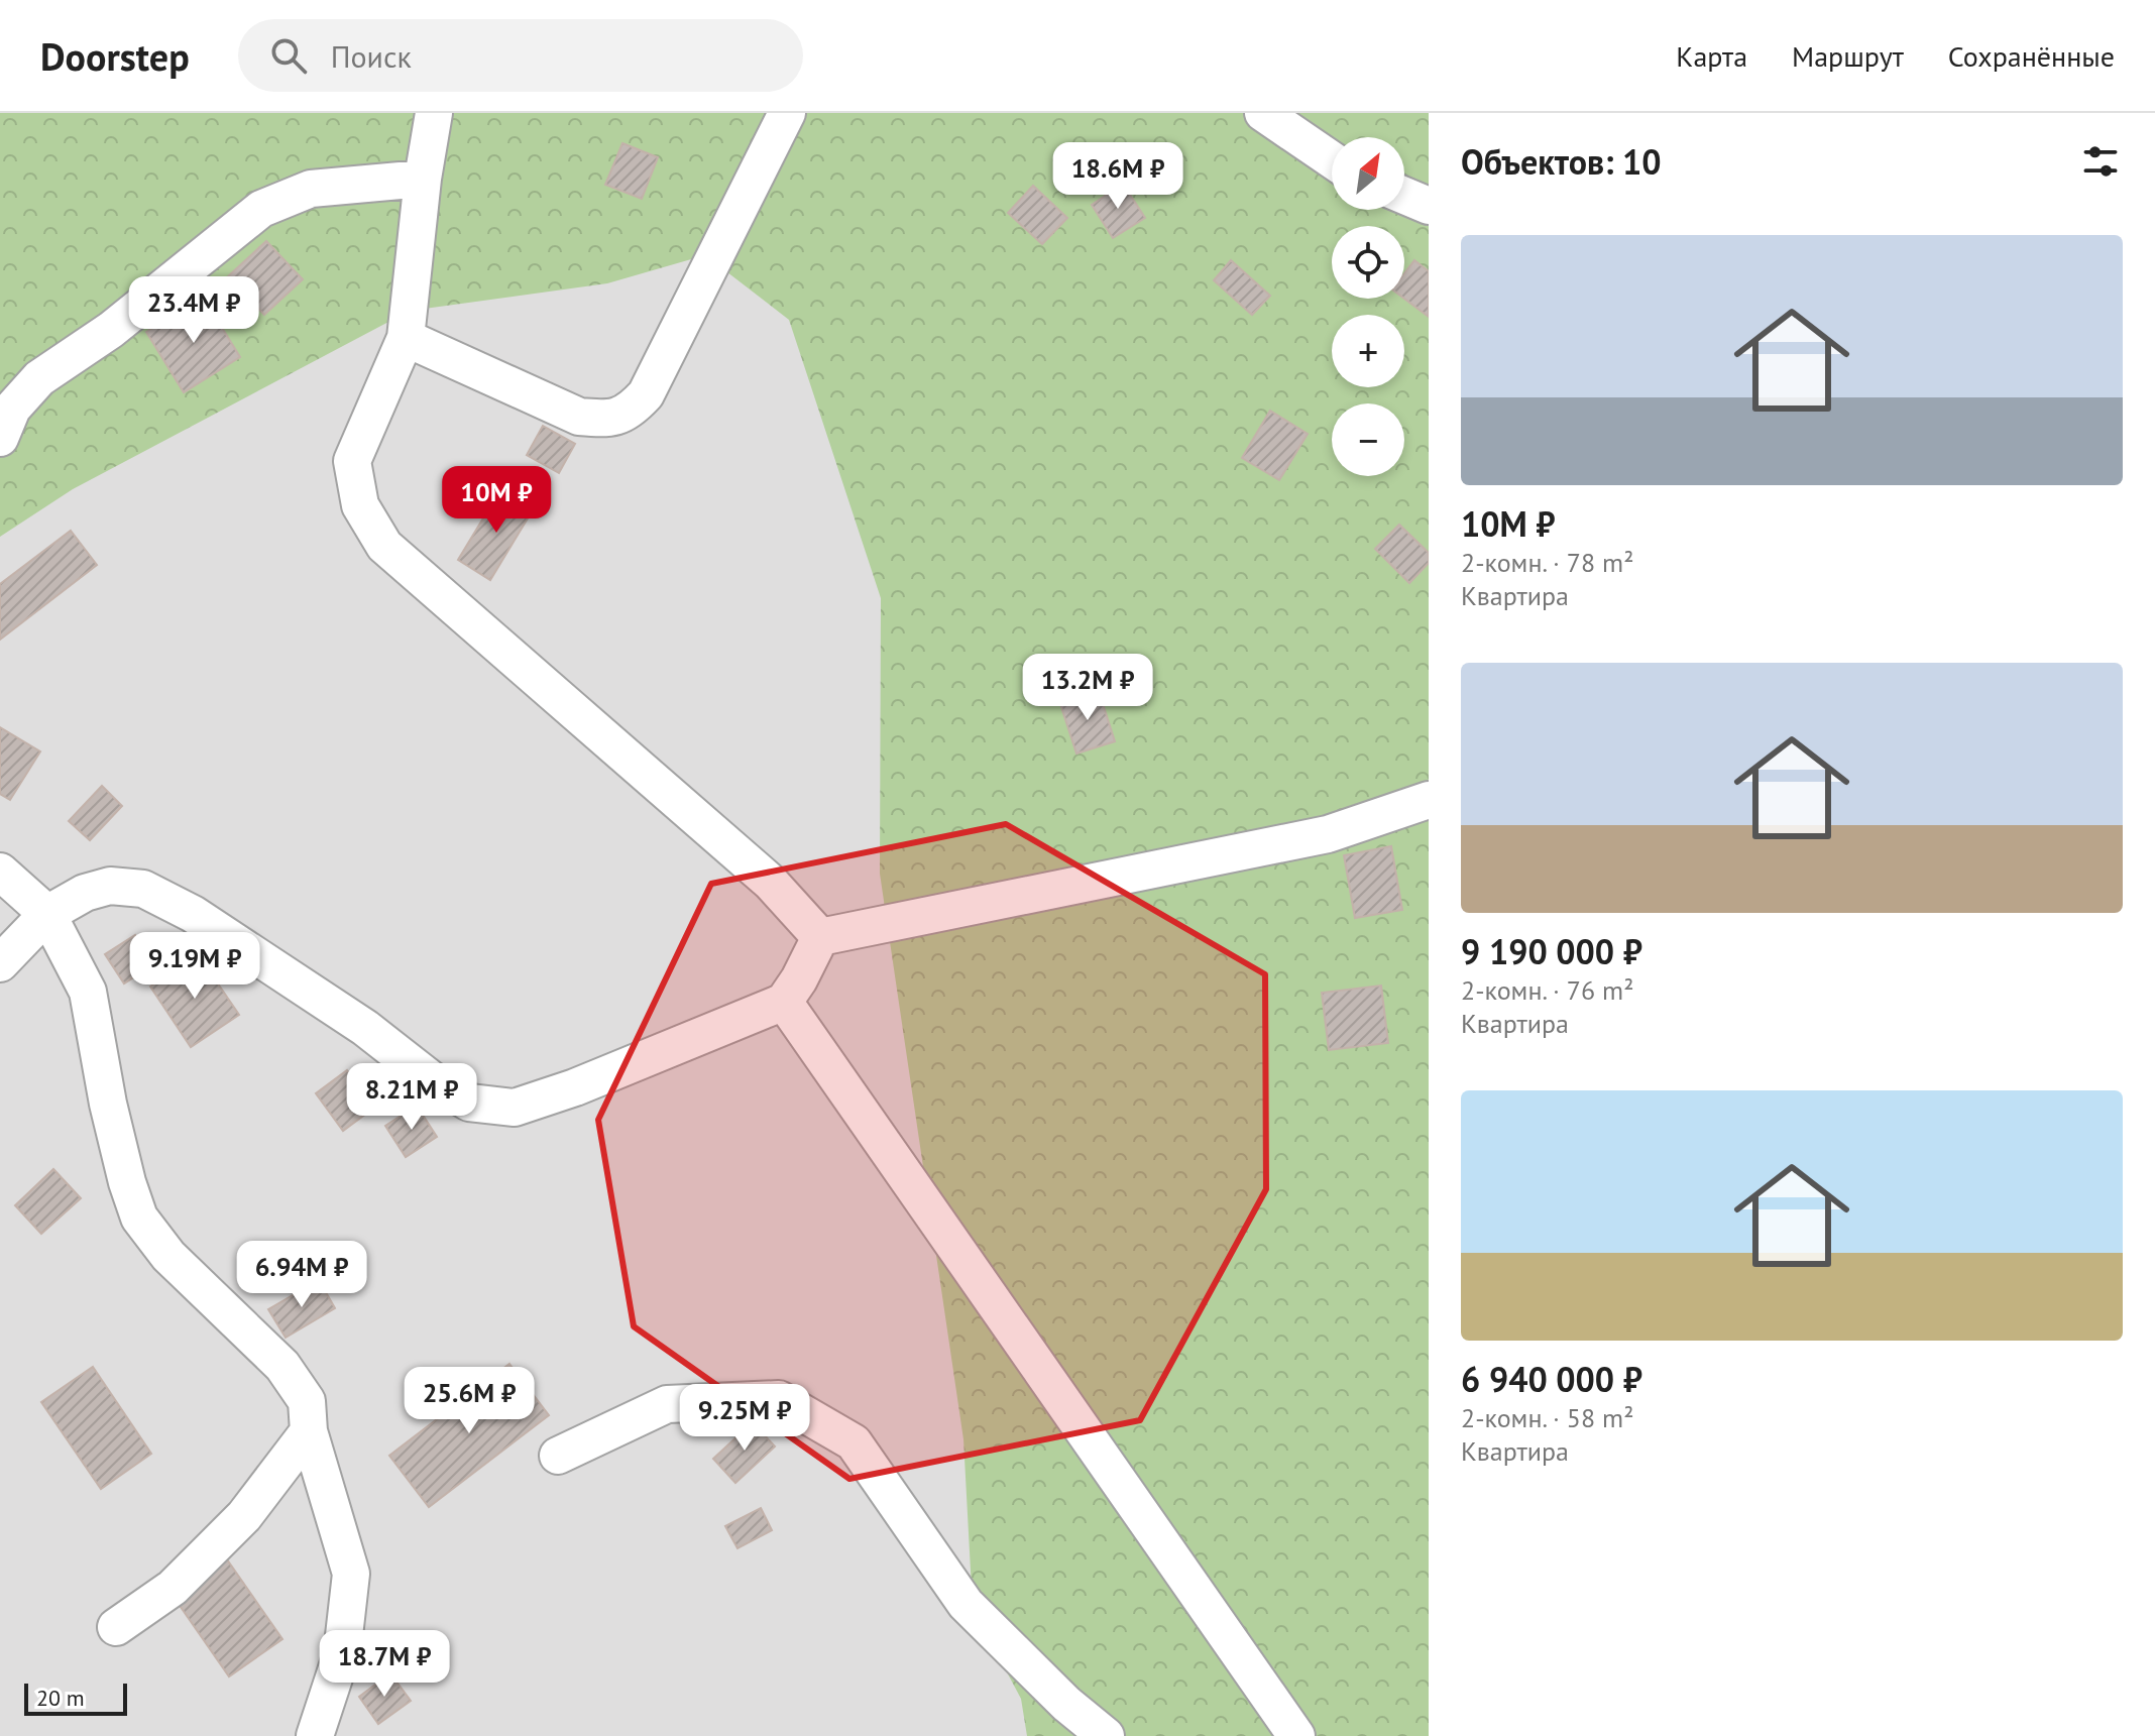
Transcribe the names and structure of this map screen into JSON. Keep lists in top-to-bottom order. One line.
{"scale_bar":"20 m","north":"top right","page":{"header":"Doorstep","search":"Поиск","nav":["Карта","Маршрут","Сохранённые"],"heading":"Объектов: 10","map_buttons":["+","−"],"price":["18.6M ₽","23.4M ₽","10M ₽","13.2M ₽","9.19M ₽","8.21M ₽","6.94M ₽","25.6M ₽","9.25M ₽","18.7M ₽"],"list":[{"name":"10M ₽","note":"2-комн. · 78 m² · Квартира"},{"name":"9 190 000 ₽","note":"2-комн. · 76 m² · Квартира"},{"name":"6 940 000 ₽","note":"2-комн. · 58 m² · Квартира"}],"scale":"20 m"}}
